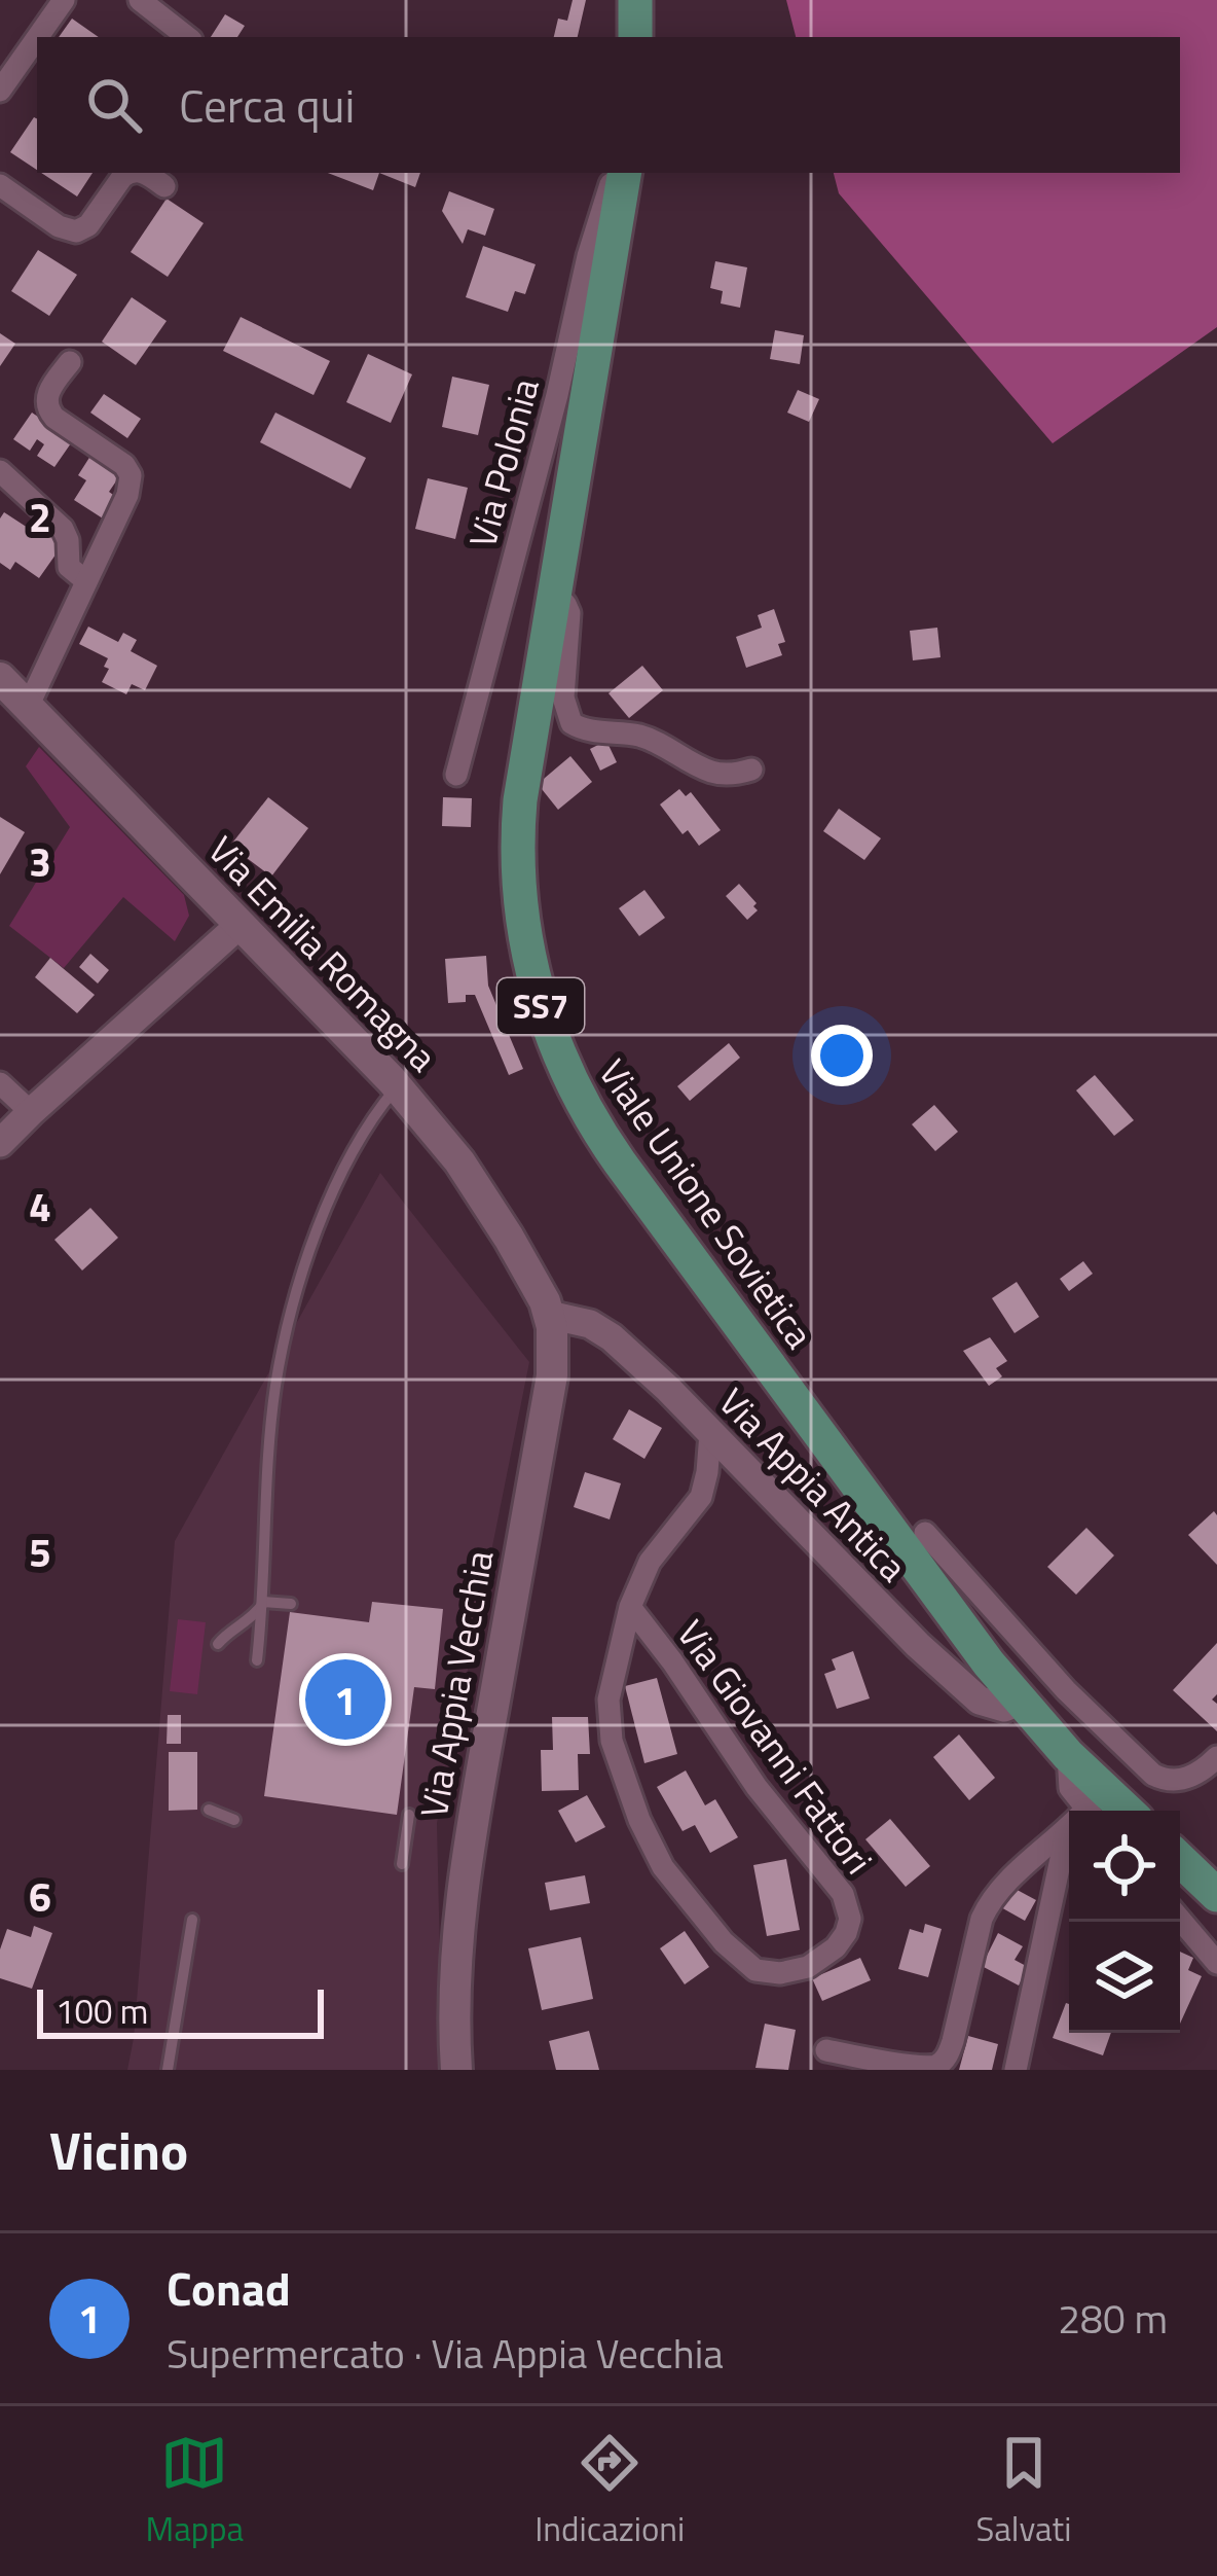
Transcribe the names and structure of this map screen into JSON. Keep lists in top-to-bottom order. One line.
{"streets":{"main road":["Via Emilia Romagna","SS7","Viale Unione Sovietica","Via Appia Vecchia"],"street":["Via Polonia","Via Appia Antica","Via Giovanni Fattori"]},"crossings":[["Via Emilia Romagna","Via Appia Antica"],["Via Emilia Romagna","Via Appia Vecchia"],["SS7","Viale Unione Sovietica"],["SS7","Via Appia Antica"],["Viale Unione Sovietica","Via Appia Antica"],["Via Appia Antica","Via Appia Vecchia"],["Via Appia Antica","Via Giovanni Fattori"]],"scale_bar":"100 m","page":{"search":"Cerca qui","pins":"1","scale":"100 m","heading":"Vicino","list":[{"mark":"1","name":"Conad","note":"Supermercato · Via Appia Vecchia","value":"280 m"}],"nav":["Mappa","Indicazioni","Salvati"]},"grid":{"rows":["2","3","4","5","6"]}}
